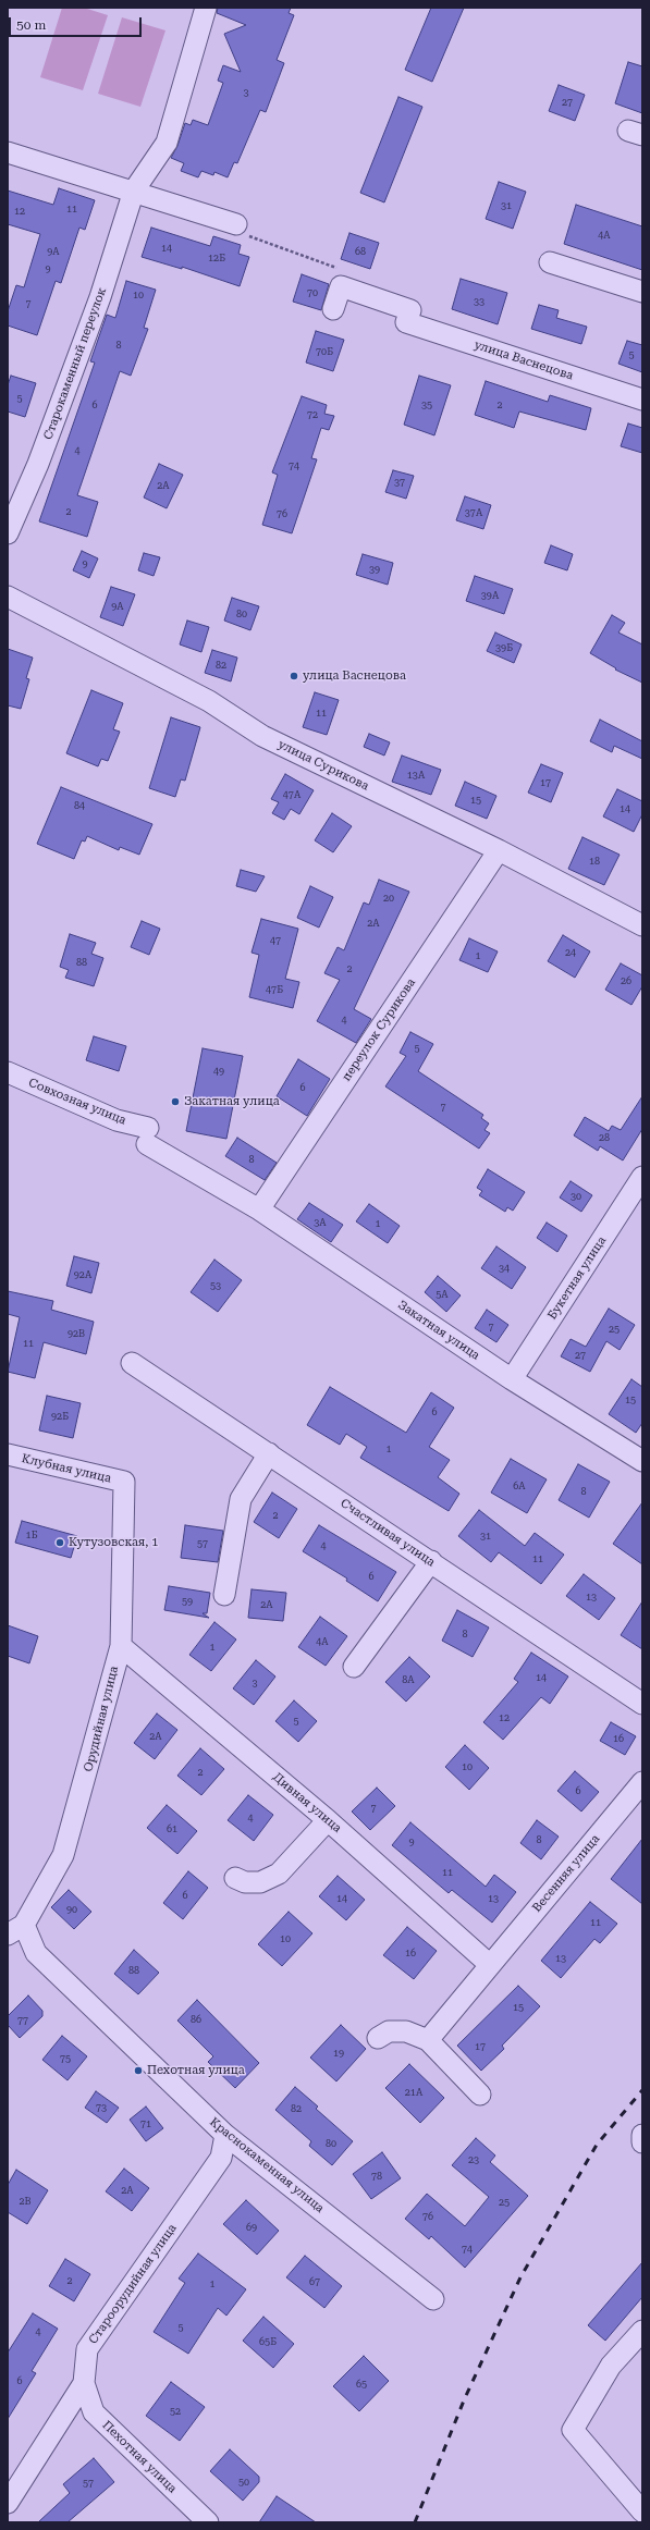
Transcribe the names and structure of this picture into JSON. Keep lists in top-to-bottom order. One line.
{"streets":{"street":["улица Васнецова","Старокаменный переулок","улица Сурикова","переулок Сурикова","Совхозная улица","Букетная улица","Закатная улица","Клубная улица","Счастливая улица","Орудийная улица","Дивная улица","Весенняя улица","Краснокаменная улица","Староорудийная улица","Пехотная улица"]},"crossings":[["улица Сурикова","переулок Сурикова"],["переулок Сурикова","Закатная улица"],["Совхозная улица","Закатная улица"],["Букетная улица","Закатная улица"],["Клубная улица","Орудийная улица"],["Орудийная улица","Дивная улица"],["Орудийная улица","Краснокаменная улица"],["Дивная улица","Весенняя улица"],["Краснокаменная улица","Староорудийная улица"],["Староорудийная улица","Пехотная улица"]],"places":["улица Васнецова","Закатная улица","Кутузовская, 1","Пехотная улица"],"house_numbers":["3","27","31","11","12","4А","14","9А","68","12Б","9","70","10","33","7","8","70Б","5","5","6","35","2","72","4","74","37","2А","2","37А","76","9","39","39А","9А","80","39Б","82","11","13А","17","47А","15","84","14","18","20","2А","47","24","1","88","2","26","47Б","4","5","49","6","7","28","8","30","3А","1","34","92А","53","5А","7","25","92В","11","27","15","6","92Б","1","6А","8","2","1Б","31","57","4","11","6","13","59","2А","8","4А","1","14","8А","3","12","5","2А","16","10","2","6","7","4","61","8","9","11","6","14","13","90","11","10","16","13","88","15","86","77","17","19","75","21А","73","82","71","80","23","78","2А","2В","25","76","69","74","2","67","1","5","4","65Б","6","65","52","50","57"],"scale_bar":"50 m"}
